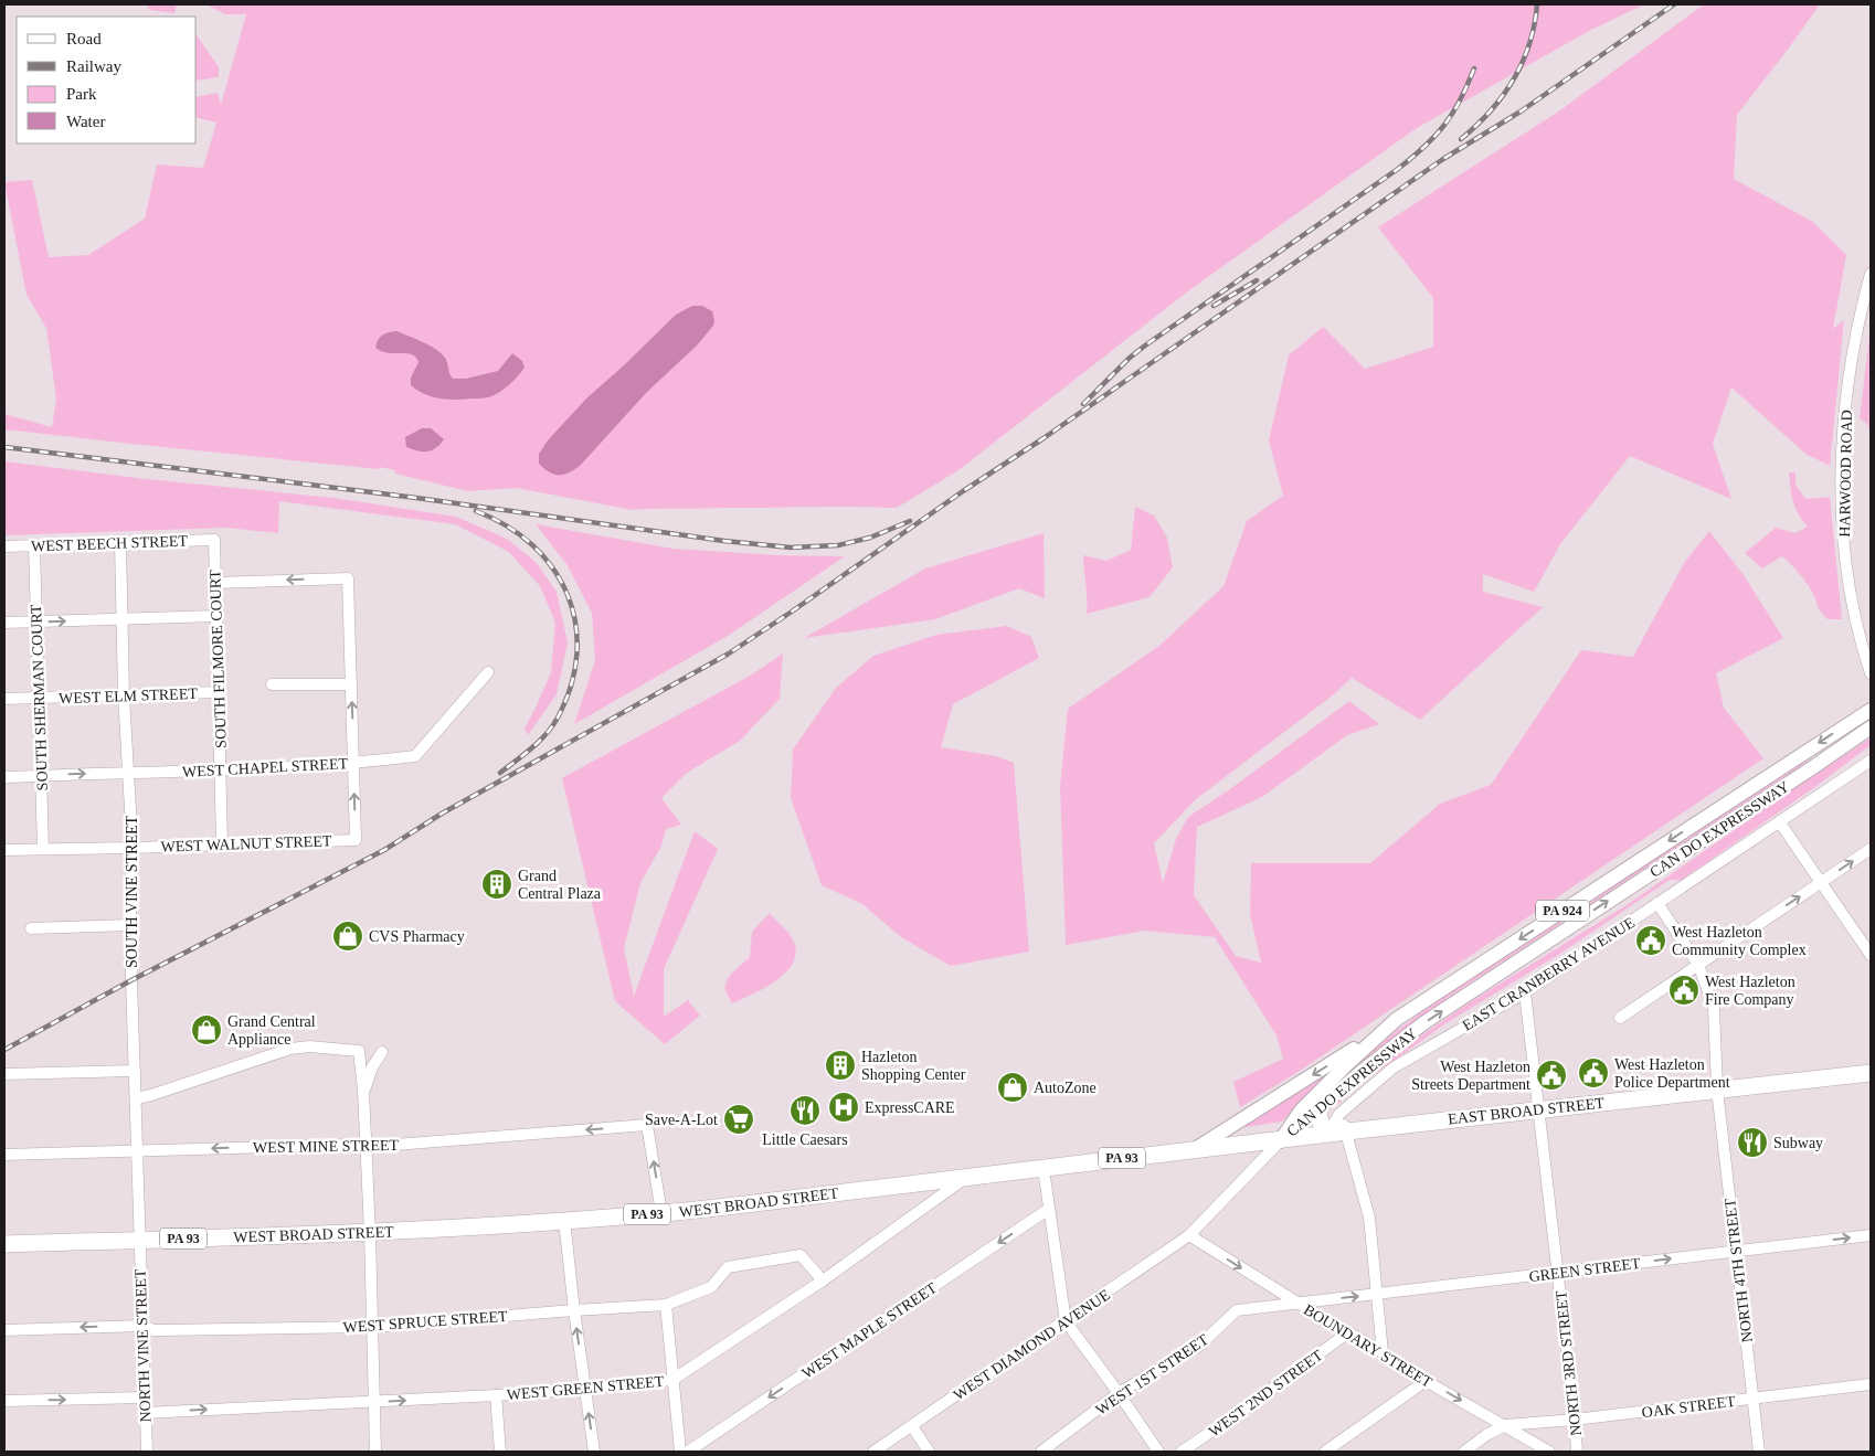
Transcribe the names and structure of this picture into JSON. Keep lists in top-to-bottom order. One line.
{"streets":{"highway":["EAST BROAD STREET","PA 93","WEST BROAD STREET"],"main road":["CAN DO EXPRESSWAY","PA 924"],"street":["HARWOOD ROAD","WEST BEECH STREET","SOUTH FILMORE COURT","WEST ELM STREET","SOUTH SHERMAN COURT","WEST CHAPEL STREET","WEST WALNUT STREET","SOUTH VINE STREET","EAST CRANBERRY AVENUE","WEST MINE STREET","GREEN STREET","NORTH 4TH STREET","WEST SPRUCE STREET","WEST MAPLE STREET","WEST DIAMOND AVENUE","NORTH VINE STREET","BOUNDARY STREET","NORTH 3RD STREET","WEST 1ST STREET","WEST GREEN STREET","WEST 2ND STREET","OAK STREET"]},"crossings":[["WEST BEECH STREET","SOUTH FILMORE COURT"],["WEST BEECH STREET","SOUTH SHERMAN COURT"],["WEST BEECH STREET","SOUTH VINE STREET"],["SOUTH FILMORE COURT","WEST ELM STREET"],["SOUTH FILMORE COURT","WEST CHAPEL STREET"],["SOUTH FILMORE COURT","WEST WALNUT STREET"],["WEST ELM STREET","SOUTH SHERMAN COURT"],["WEST ELM STREET","SOUTH VINE STREET"],["SOUTH SHERMAN COURT","WEST CHAPEL STREET"],["SOUTH SHERMAN COURT","WEST WALNUT STREET"],["WEST CHAPEL STREET","WEST WALNUT STREET"],["WEST CHAPEL STREET","SOUTH VINE STREET"],["CAN DO EXPRESSWAY","EAST BROAD STREET"],["CAN DO EXPRESSWAY","WEST BROAD STREET"],["CAN DO EXPRESSWAY","WEST DIAMOND AVENUE"],["WEST WALNUT STREET","SOUTH VINE STREET"],["SOUTH VINE STREET","WEST MINE STREET"],["SOUTH VINE STREET","WEST BROAD STREET"],["SOUTH VINE STREET","NORTH VINE STREET"],["EAST CRANBERRY AVENUE","EAST BROAD STREET"],["EAST CRANBERRY AVENUE","NORTH 4TH STREET"],["EAST CRANBERRY AVENUE","NORTH 3RD STREET"],["EAST BROAD STREET","WEST BROAD STREET"],["EAST BROAD STREET","NORTH 4TH STREET"],["EAST BROAD STREET","WEST DIAMOND AVENUE"],["EAST BROAD STREET","NORTH 3RD STREET"],["WEST MINE STREET","WEST BROAD STREET"],["WEST BROAD STREET","WEST DIAMOND AVENUE"],["WEST BROAD STREET","NORTH VINE STREET"],["WEST BROAD STREET","WEST GREEN STREET"],["GREEN STREET","NORTH 4TH STREET"],["GREEN STREET","BOUNDARY STREET"],["GREEN STREET","NORTH 3RD STREET"],["GREEN STREET","WEST 1ST STREET"],["NORTH 4TH STREET","OAK STREET"],["WEST SPRUCE STREET","NORTH VINE STREET"],["WEST SPRUCE STREET","WEST GREEN STREET"],["WEST DIAMOND AVENUE","BOUNDARY STREET"],["NORTH VINE STREET","WEST GREEN STREET"],["BOUNDARY STREET","WEST 1ST STREET"],["BOUNDARY STREET","WEST 2ND STREET"],["BOUNDARY STREET","OAK STREET"],["NORTH 3RD STREET","OAK STREET"]],"one_way":["WEST MINE STREET","GREEN STREET","WEST MAPLE STREET","BOUNDARY STREET","WEST GREEN STREET"],"places":{"building":["Grand Central Plaza","Hazleton Shopping Center"],"shop":["CVS Pharmacy","Grand Central Appliance","AutoZone"],"public building":["West Hazleton Community Complex","West Hazleton Fire Company","West Hazleton Police Department","West Hazleton Streets Department"],"hospital":["ExpressCARE"],"restaurant":["Little Caesars","Subway"],"supermarket":["Save-A-Lot"]},"legend":["Road","Railway","Park","Water"]}
